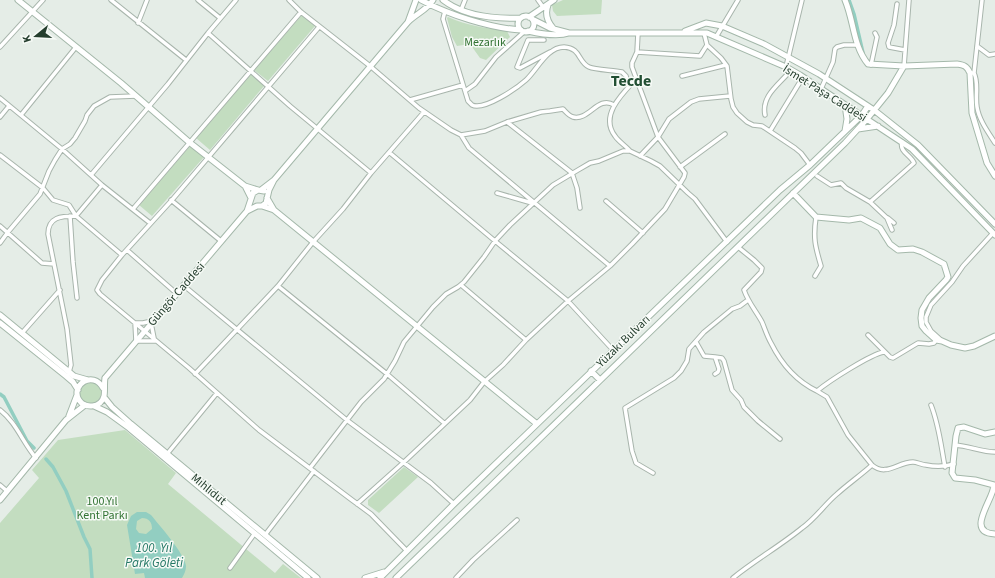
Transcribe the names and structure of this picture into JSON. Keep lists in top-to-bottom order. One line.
{"streets":{"main road":["İsmet Paşa Caddesi","Güngör Caddesi","Yüzakı Bulvarı","Mıhlıdut"]},"crossings":[["İsmet Paşa Caddesi","Yüzakı Bulvarı"]],"districts":["Tecde"],"water":["100. Yıl Park Göleti"],"parks":["Mezarlık","100.Yıl Kent Parkı"],"north":"left"}
